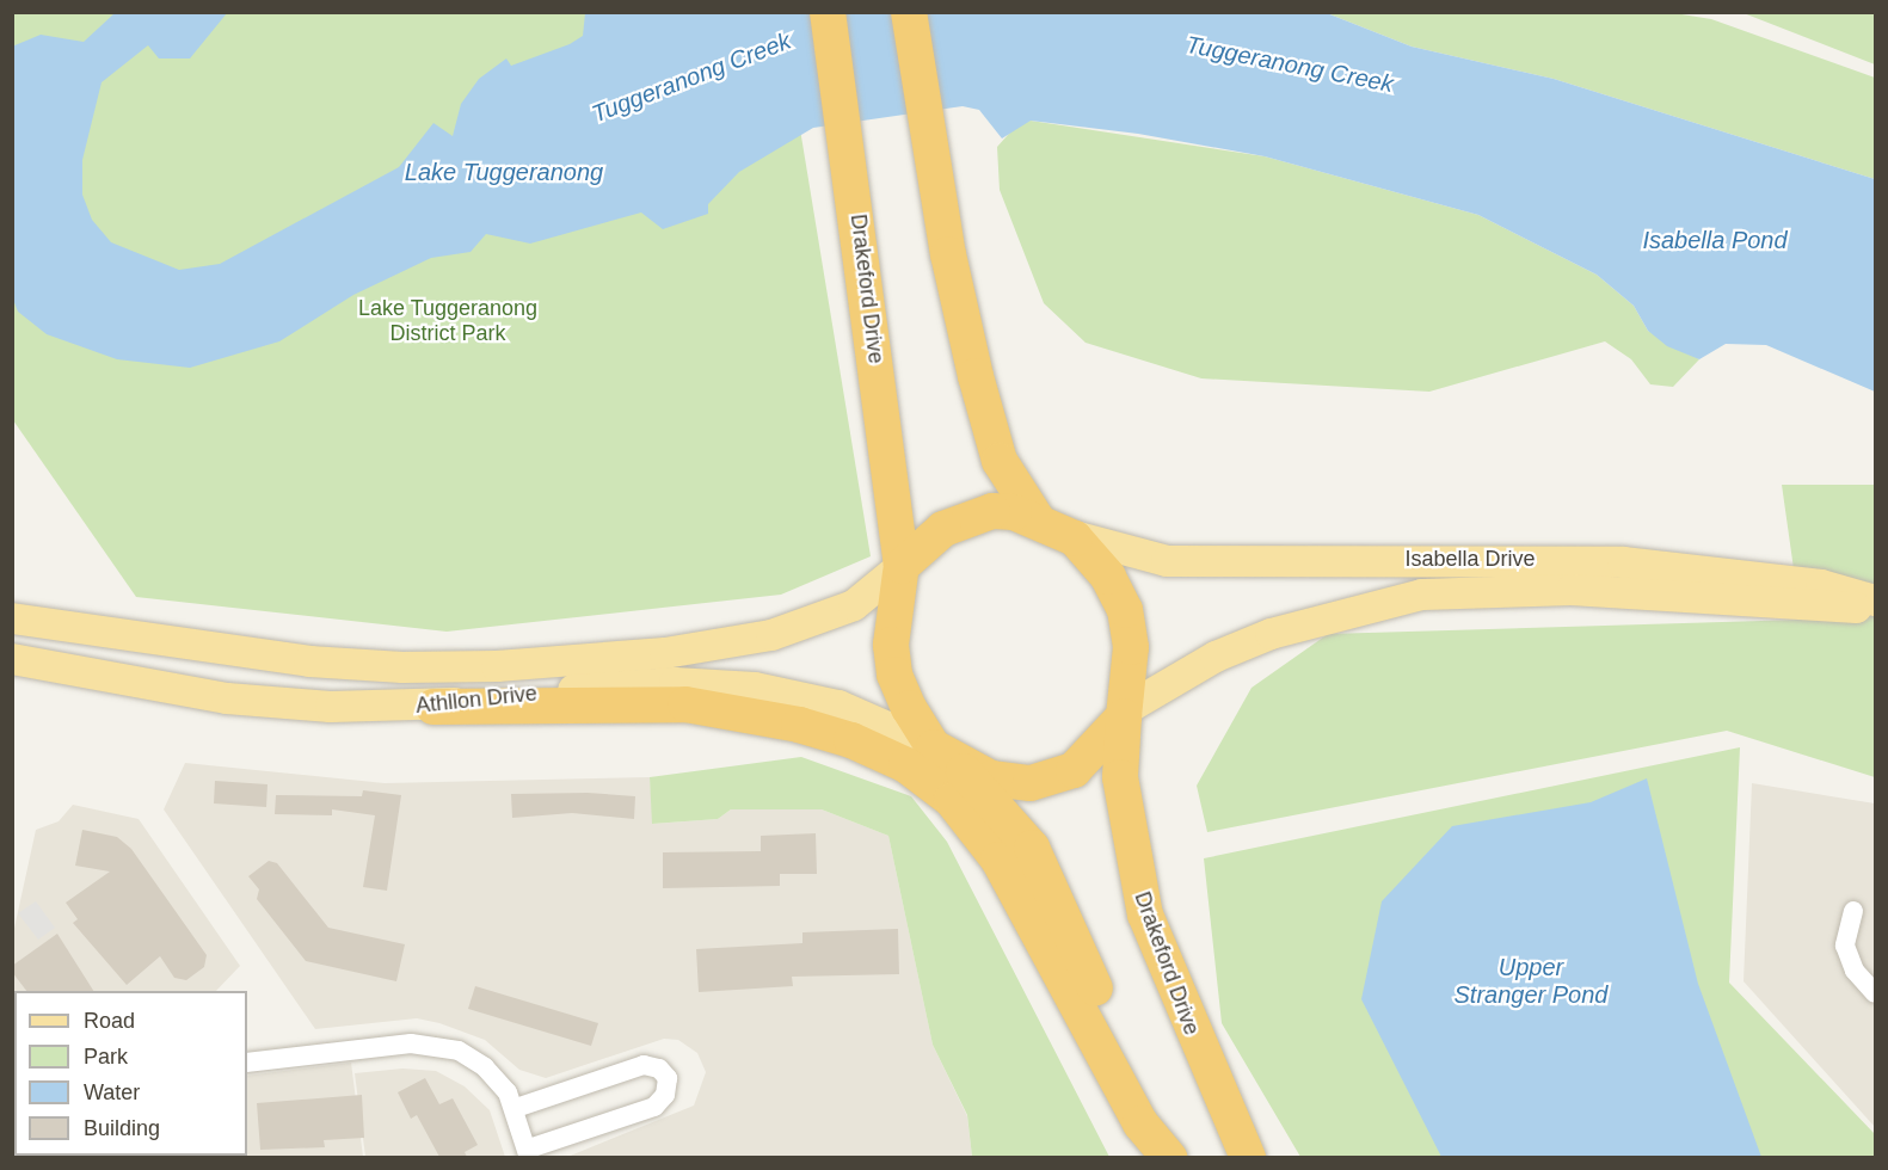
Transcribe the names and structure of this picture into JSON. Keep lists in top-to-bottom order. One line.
{"streets":{"highway":["Drakeford Drive"],"main road":["Isabella Drive","Athllon Drive"]},"crossings":[["Drakeford Drive","Isabella Drive"],["Drakeford Drive","Athllon Drive"],["Isabella Drive","Athllon Drive"]],"water":["Tuggeranong Creek","Lake Tuggeranong","Isabella Pond","Upper Stranger Pond"],"parks":["Lake Tuggeranong District Park"],"legend":["Road","Park","Water","Building"]}
